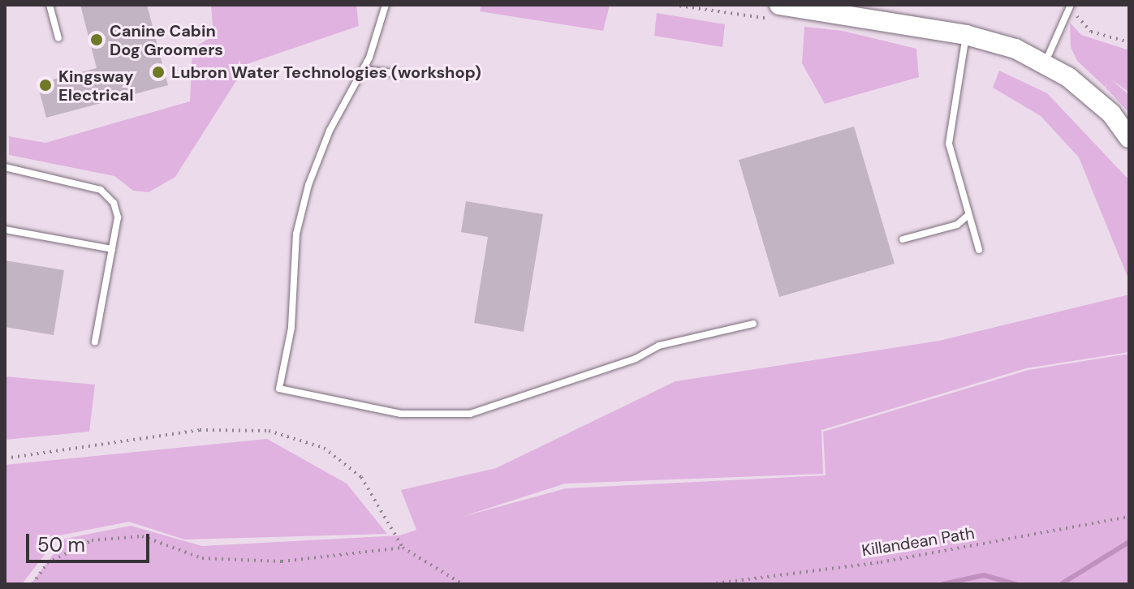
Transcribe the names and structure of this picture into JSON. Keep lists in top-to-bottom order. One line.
{"streets":{"path":["Killandean Path"]},"places":["Canine Cabin Dog Groomers","Lubron Water Technologies (workshop)","Kingsway Electrical"],"scale_bar":"50 m"}
